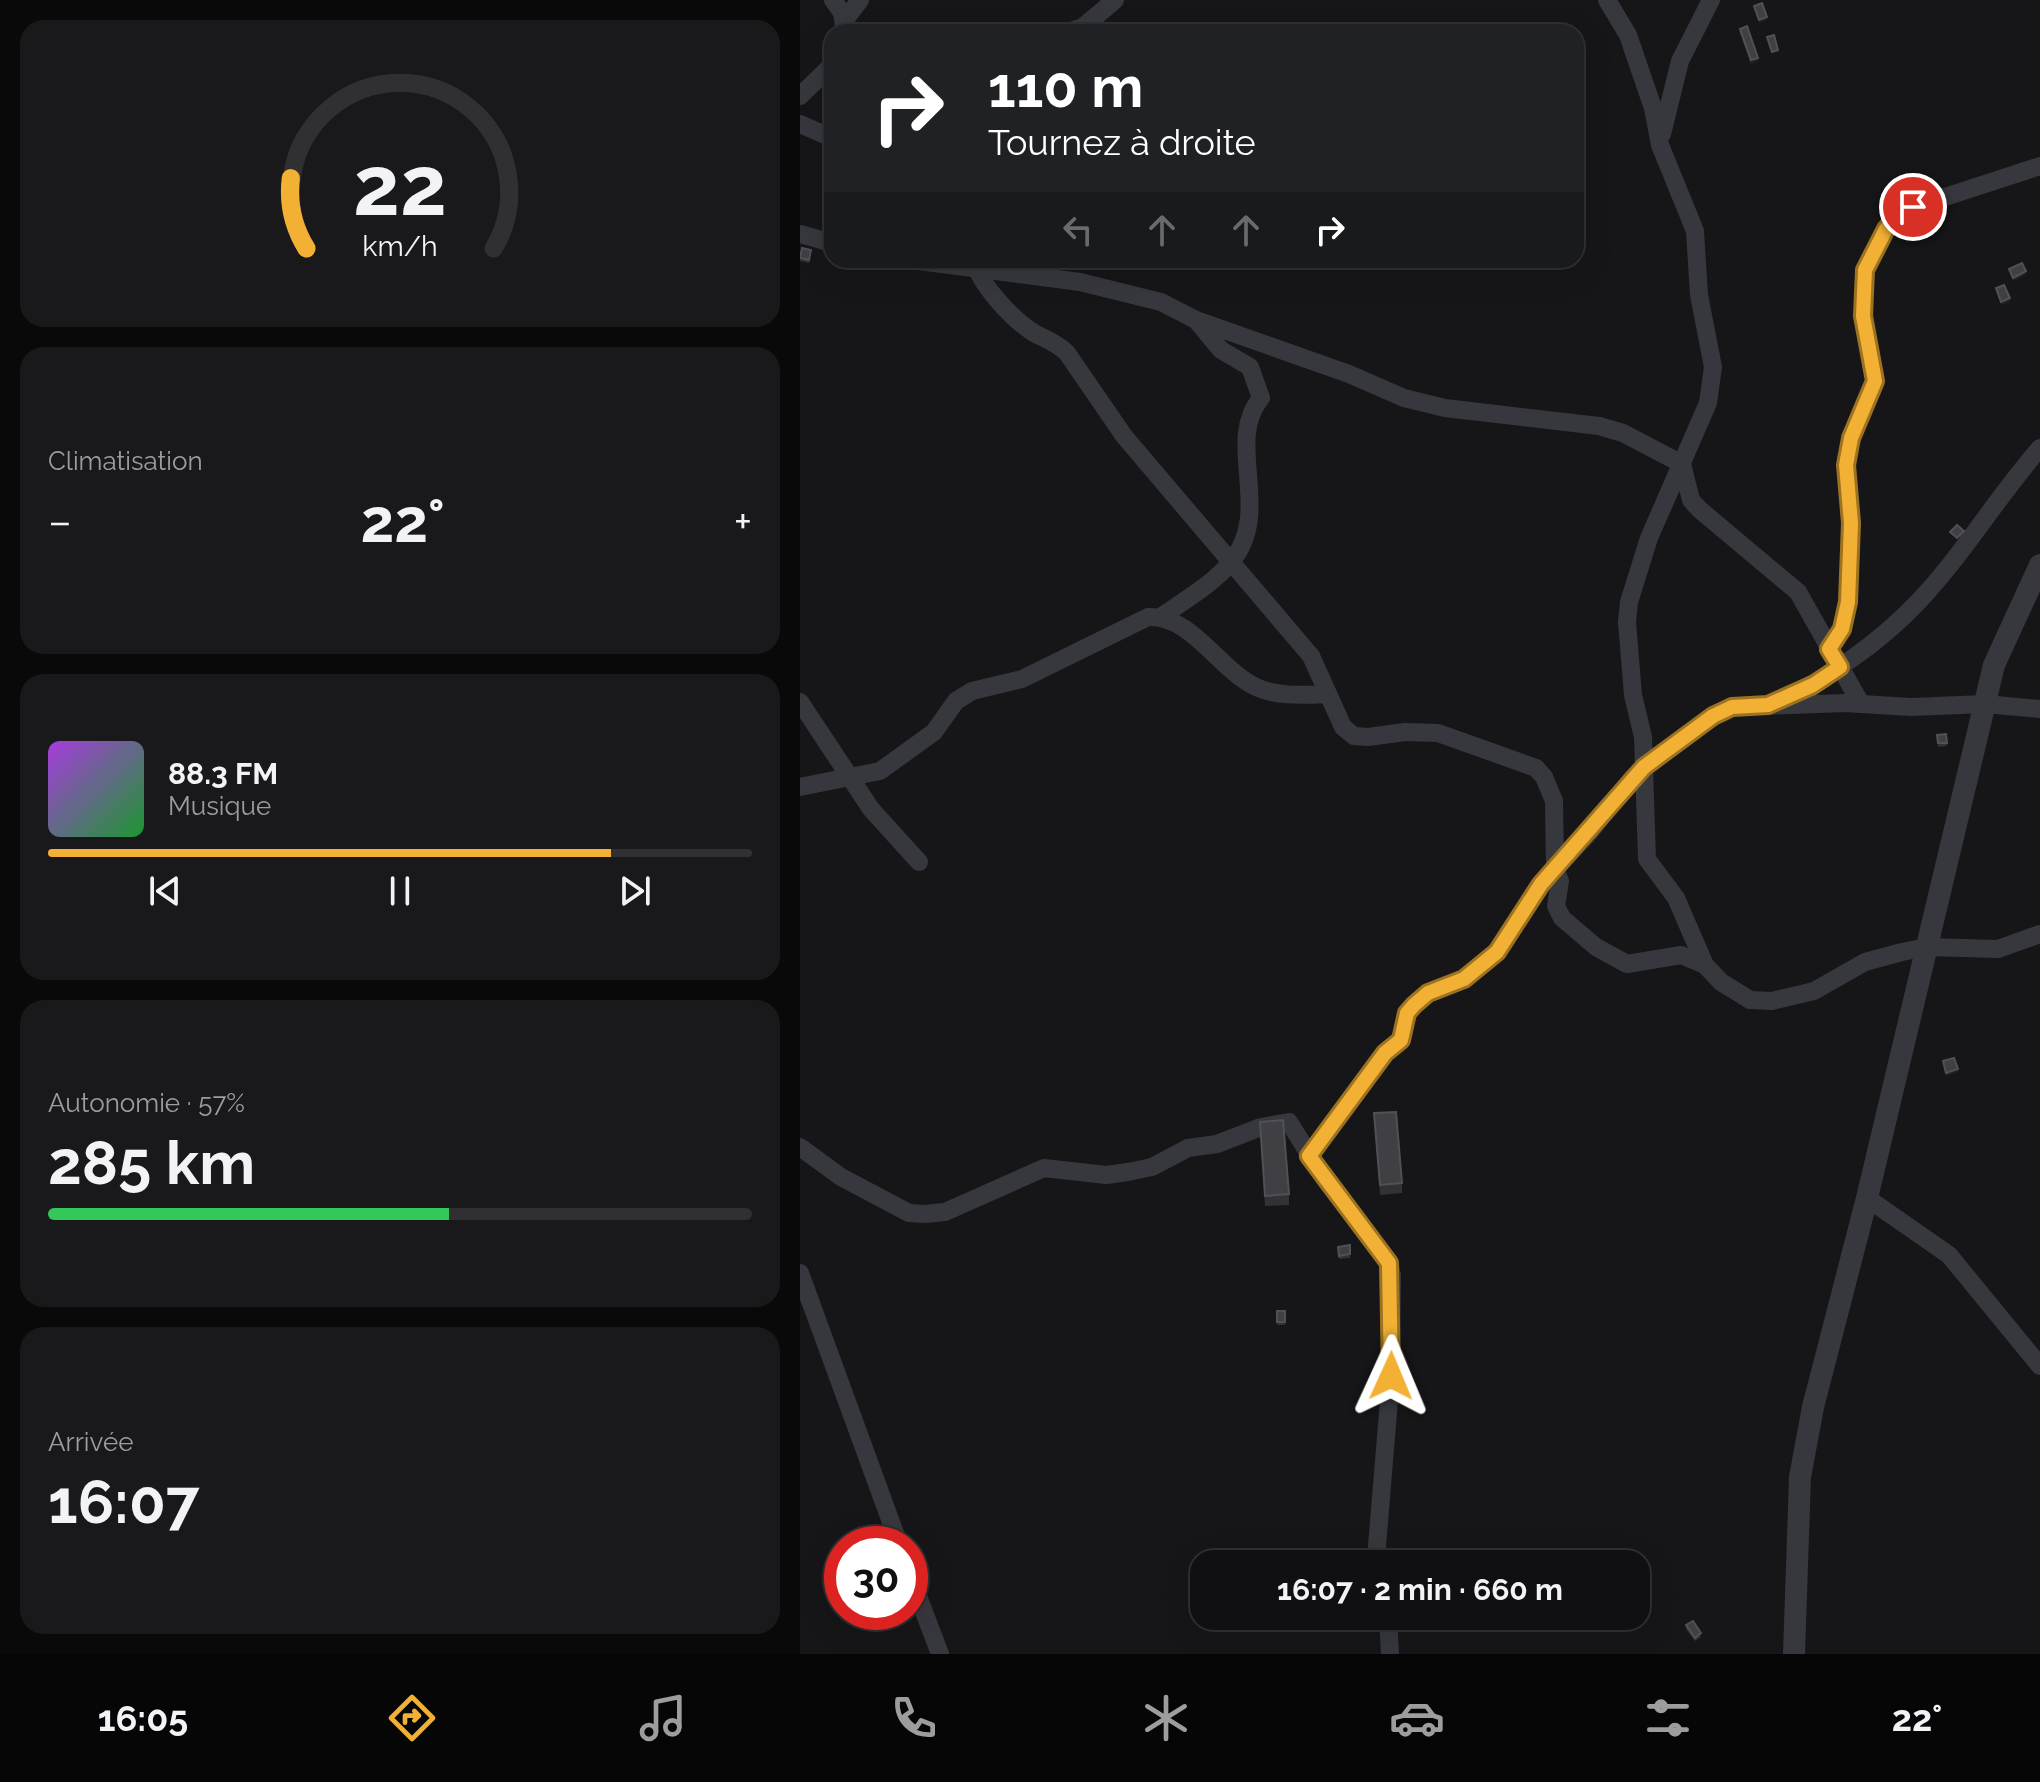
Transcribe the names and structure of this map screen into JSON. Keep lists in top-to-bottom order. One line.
{"page":{"turn":["110 m","Tournez à droite"],"tile":["Climatisation",["Autonomie · 57%","285 km"],["Arrivée","16:07"]],"heat":["−","22°","+"],"song":["88.3 FM","Musique"],"limit":"30","trip":"16:07 · 2 min · 660 m","tabs":["16:05","22°"],"gauge":["22","km/h"]}}
